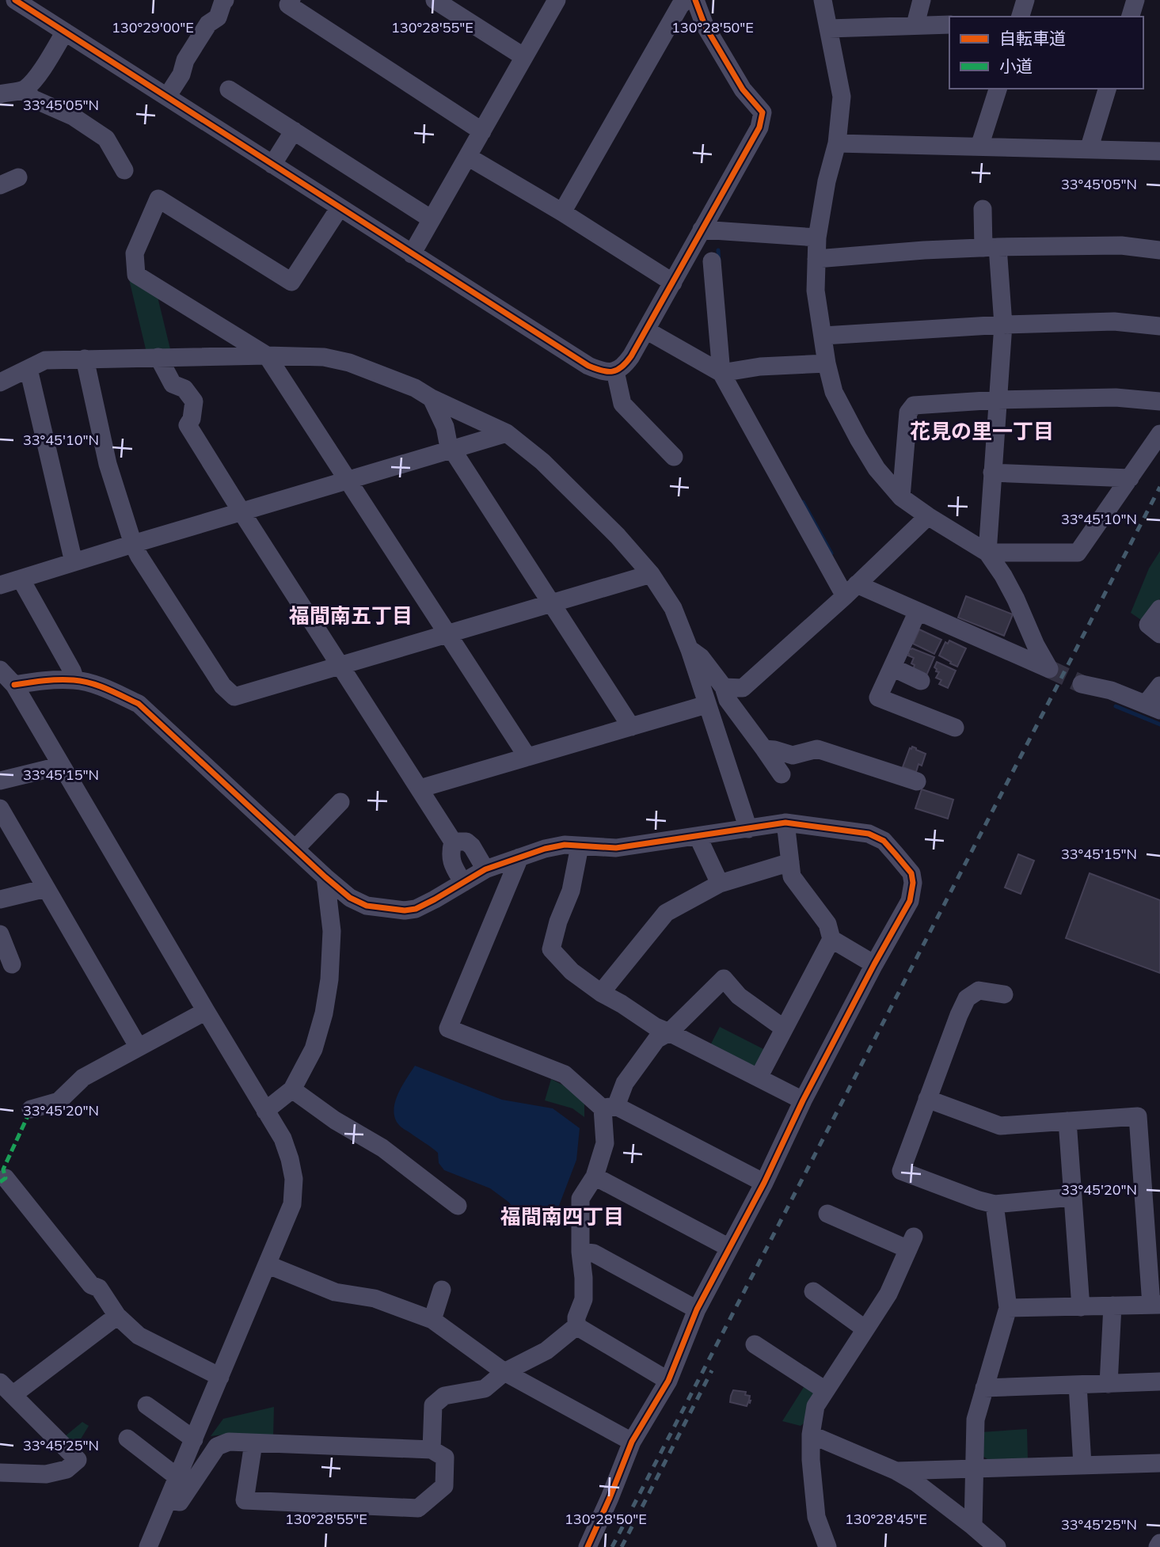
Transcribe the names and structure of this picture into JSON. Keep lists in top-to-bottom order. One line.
{"districts":["花見の里一丁目","福間南五丁目","福間南四丁目"],"legend":["自転車道","小道"],"coordinates":["130°29'00\"E","130°28'55\"E","130°28'50\"E","33°45'05\"N","33°45'10\"N","33°45'15\"N","33°45'20\"N","33°45'25\"N","130°28'45\"E"]}
